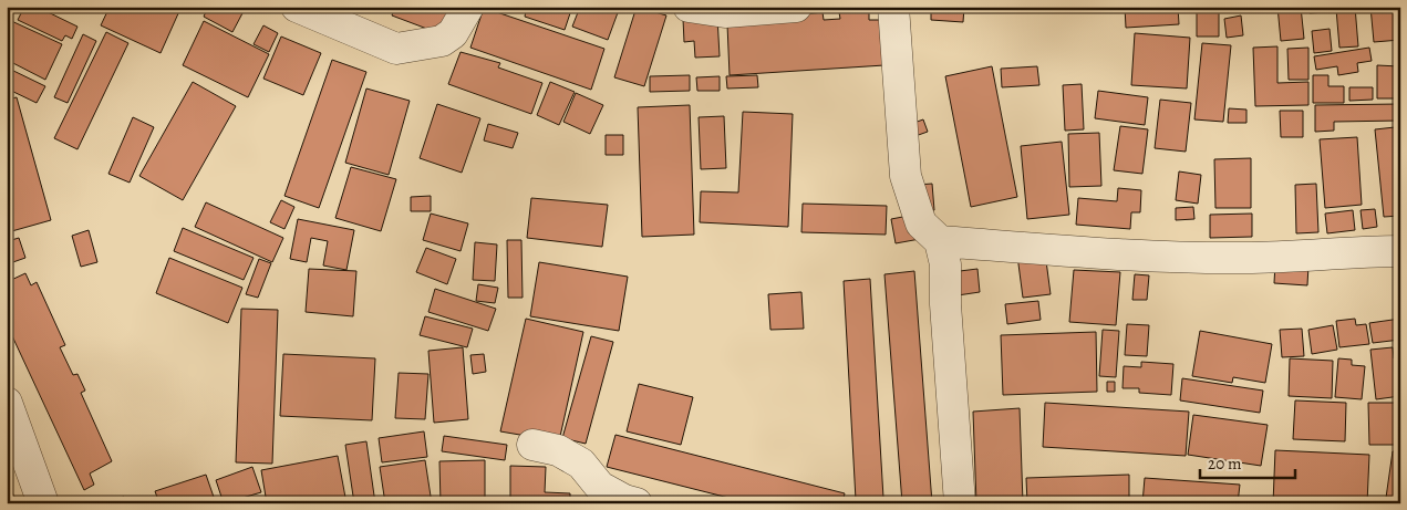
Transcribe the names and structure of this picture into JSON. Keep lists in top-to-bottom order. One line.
{"scale_bar":"20 m"}
